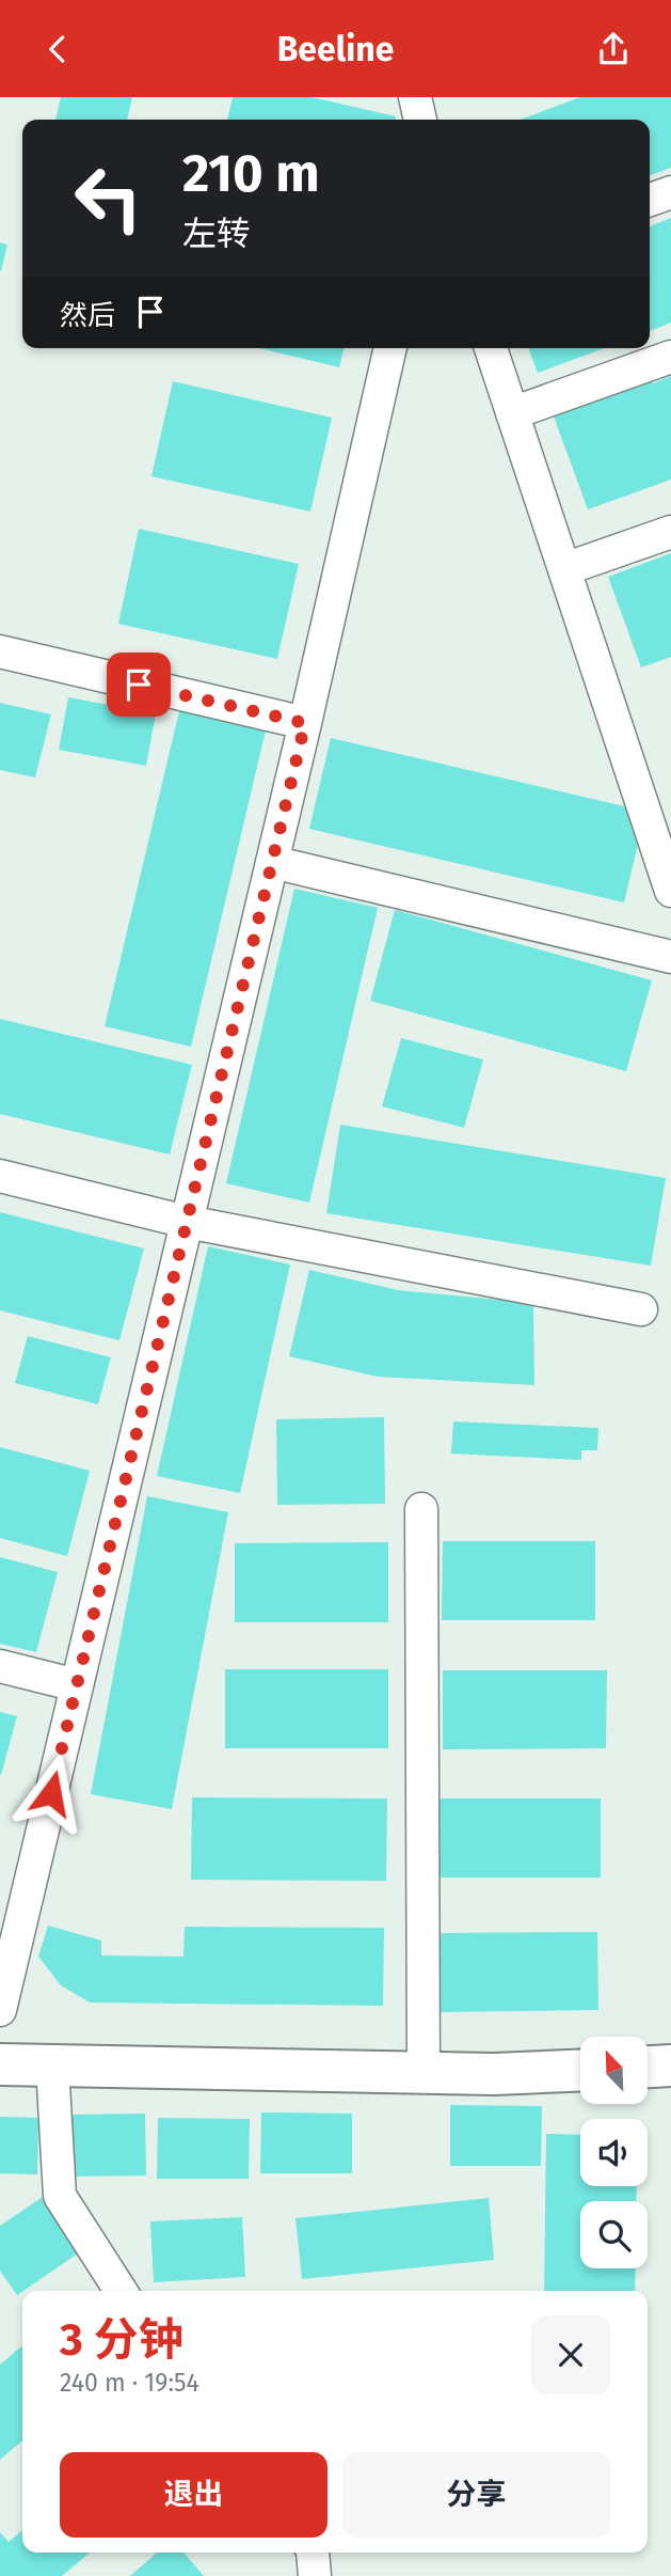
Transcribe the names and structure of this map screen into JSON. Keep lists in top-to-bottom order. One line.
{"north":"top left","page":{"header":"Beeline","turn":["210 m","左转"],"then":"然后","heading":["3 分钟","240 m · 19:54"],"buttons":["退出","分享"]}}
